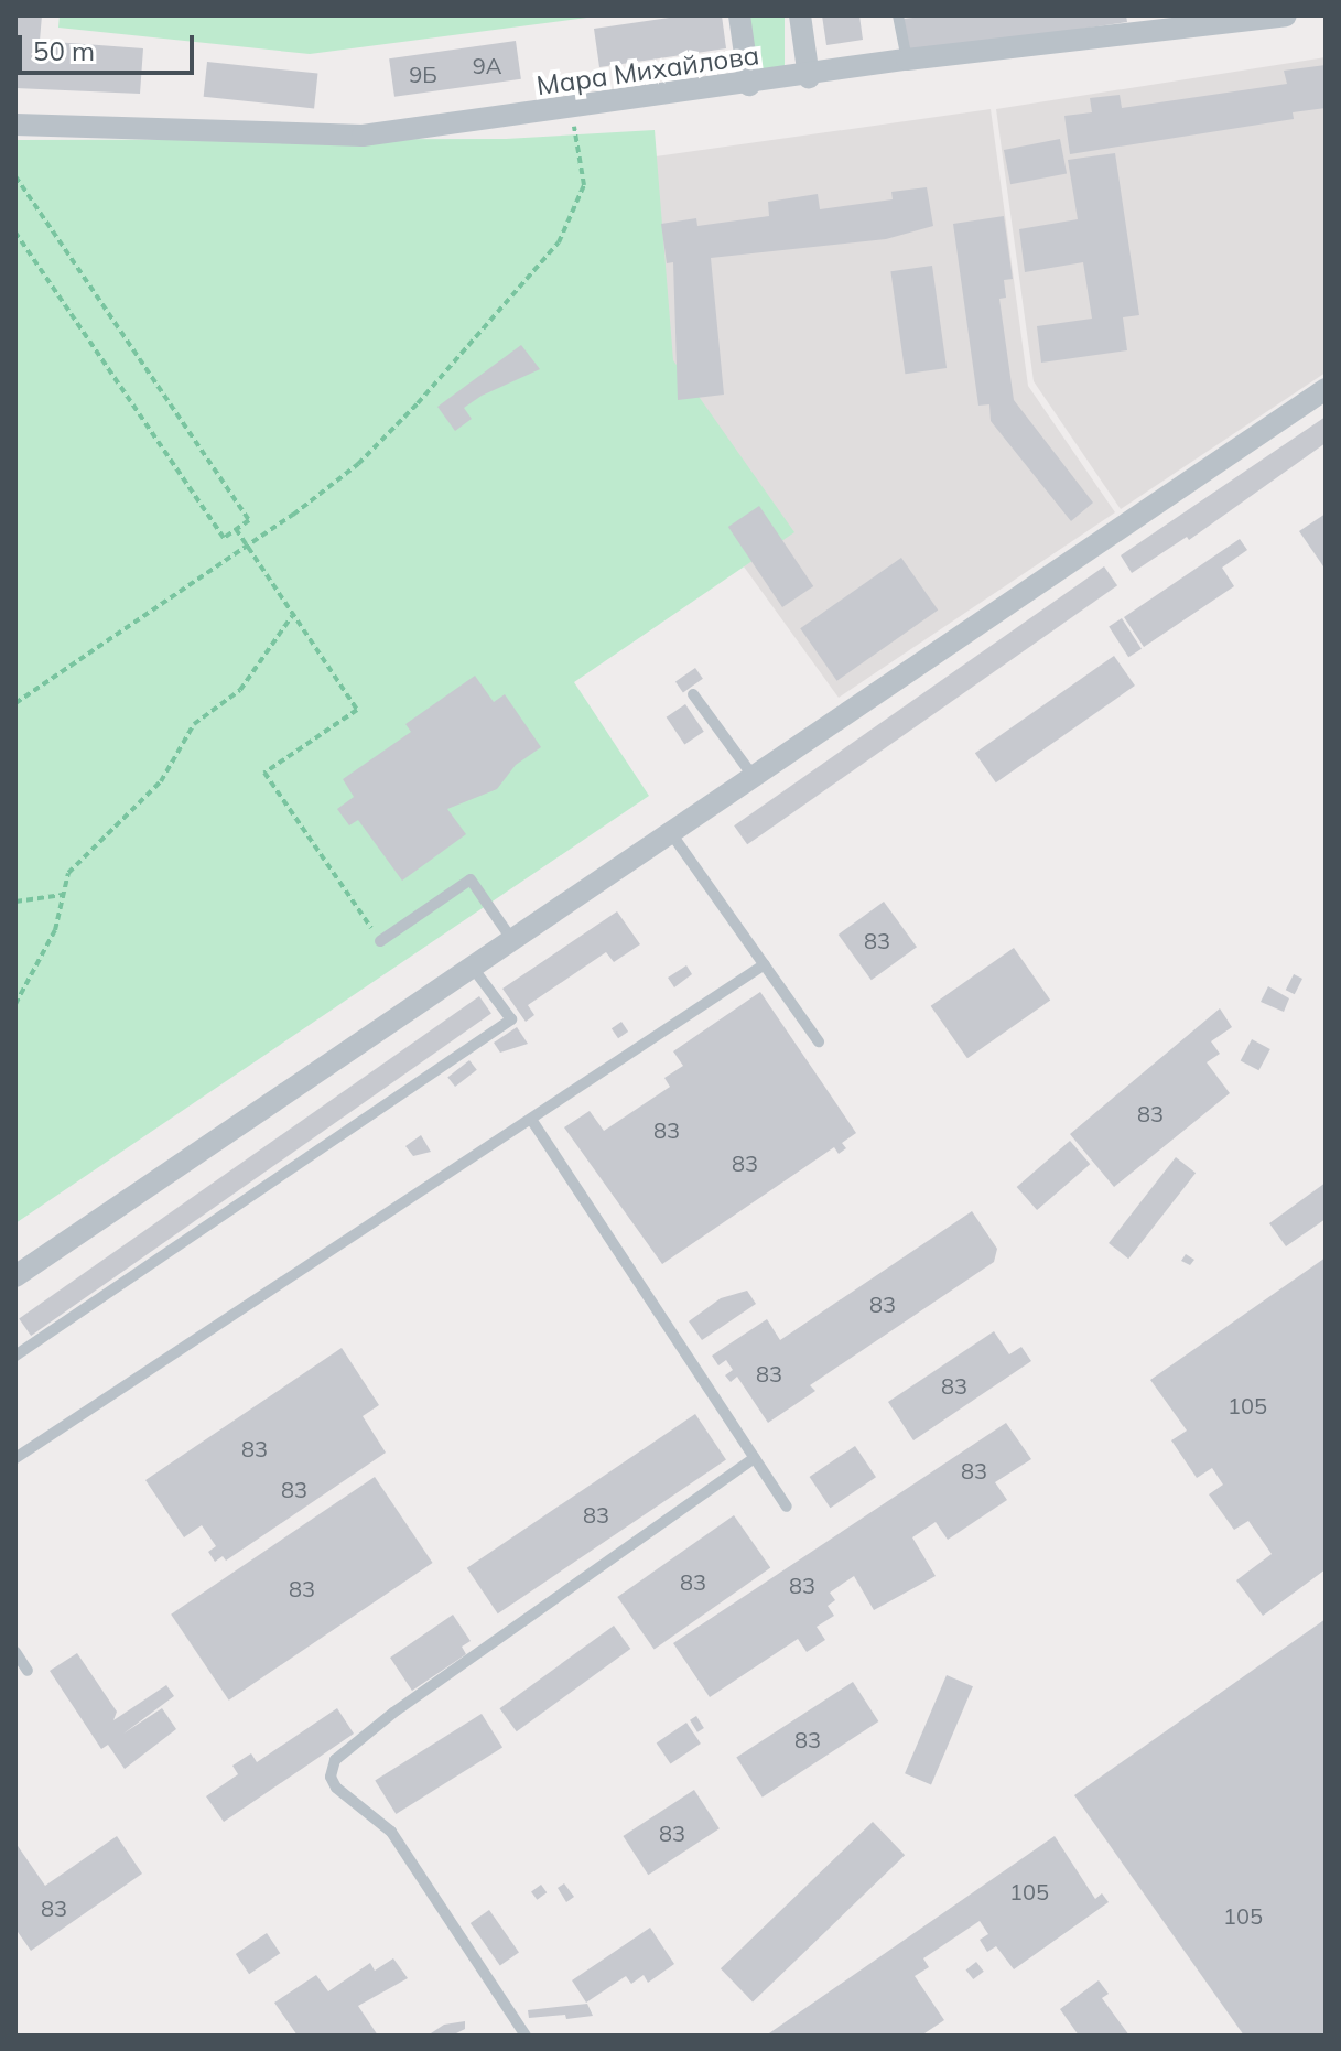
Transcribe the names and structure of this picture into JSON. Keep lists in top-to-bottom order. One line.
{"streets":{"street":["Мара Михайлова"]},"house_numbers":["9А","9Б","83","83","83","83","83","83","83","105","83","83","83","83","83","83","83","83","83","105","83","105"],"scale_bar":"50 m"}
